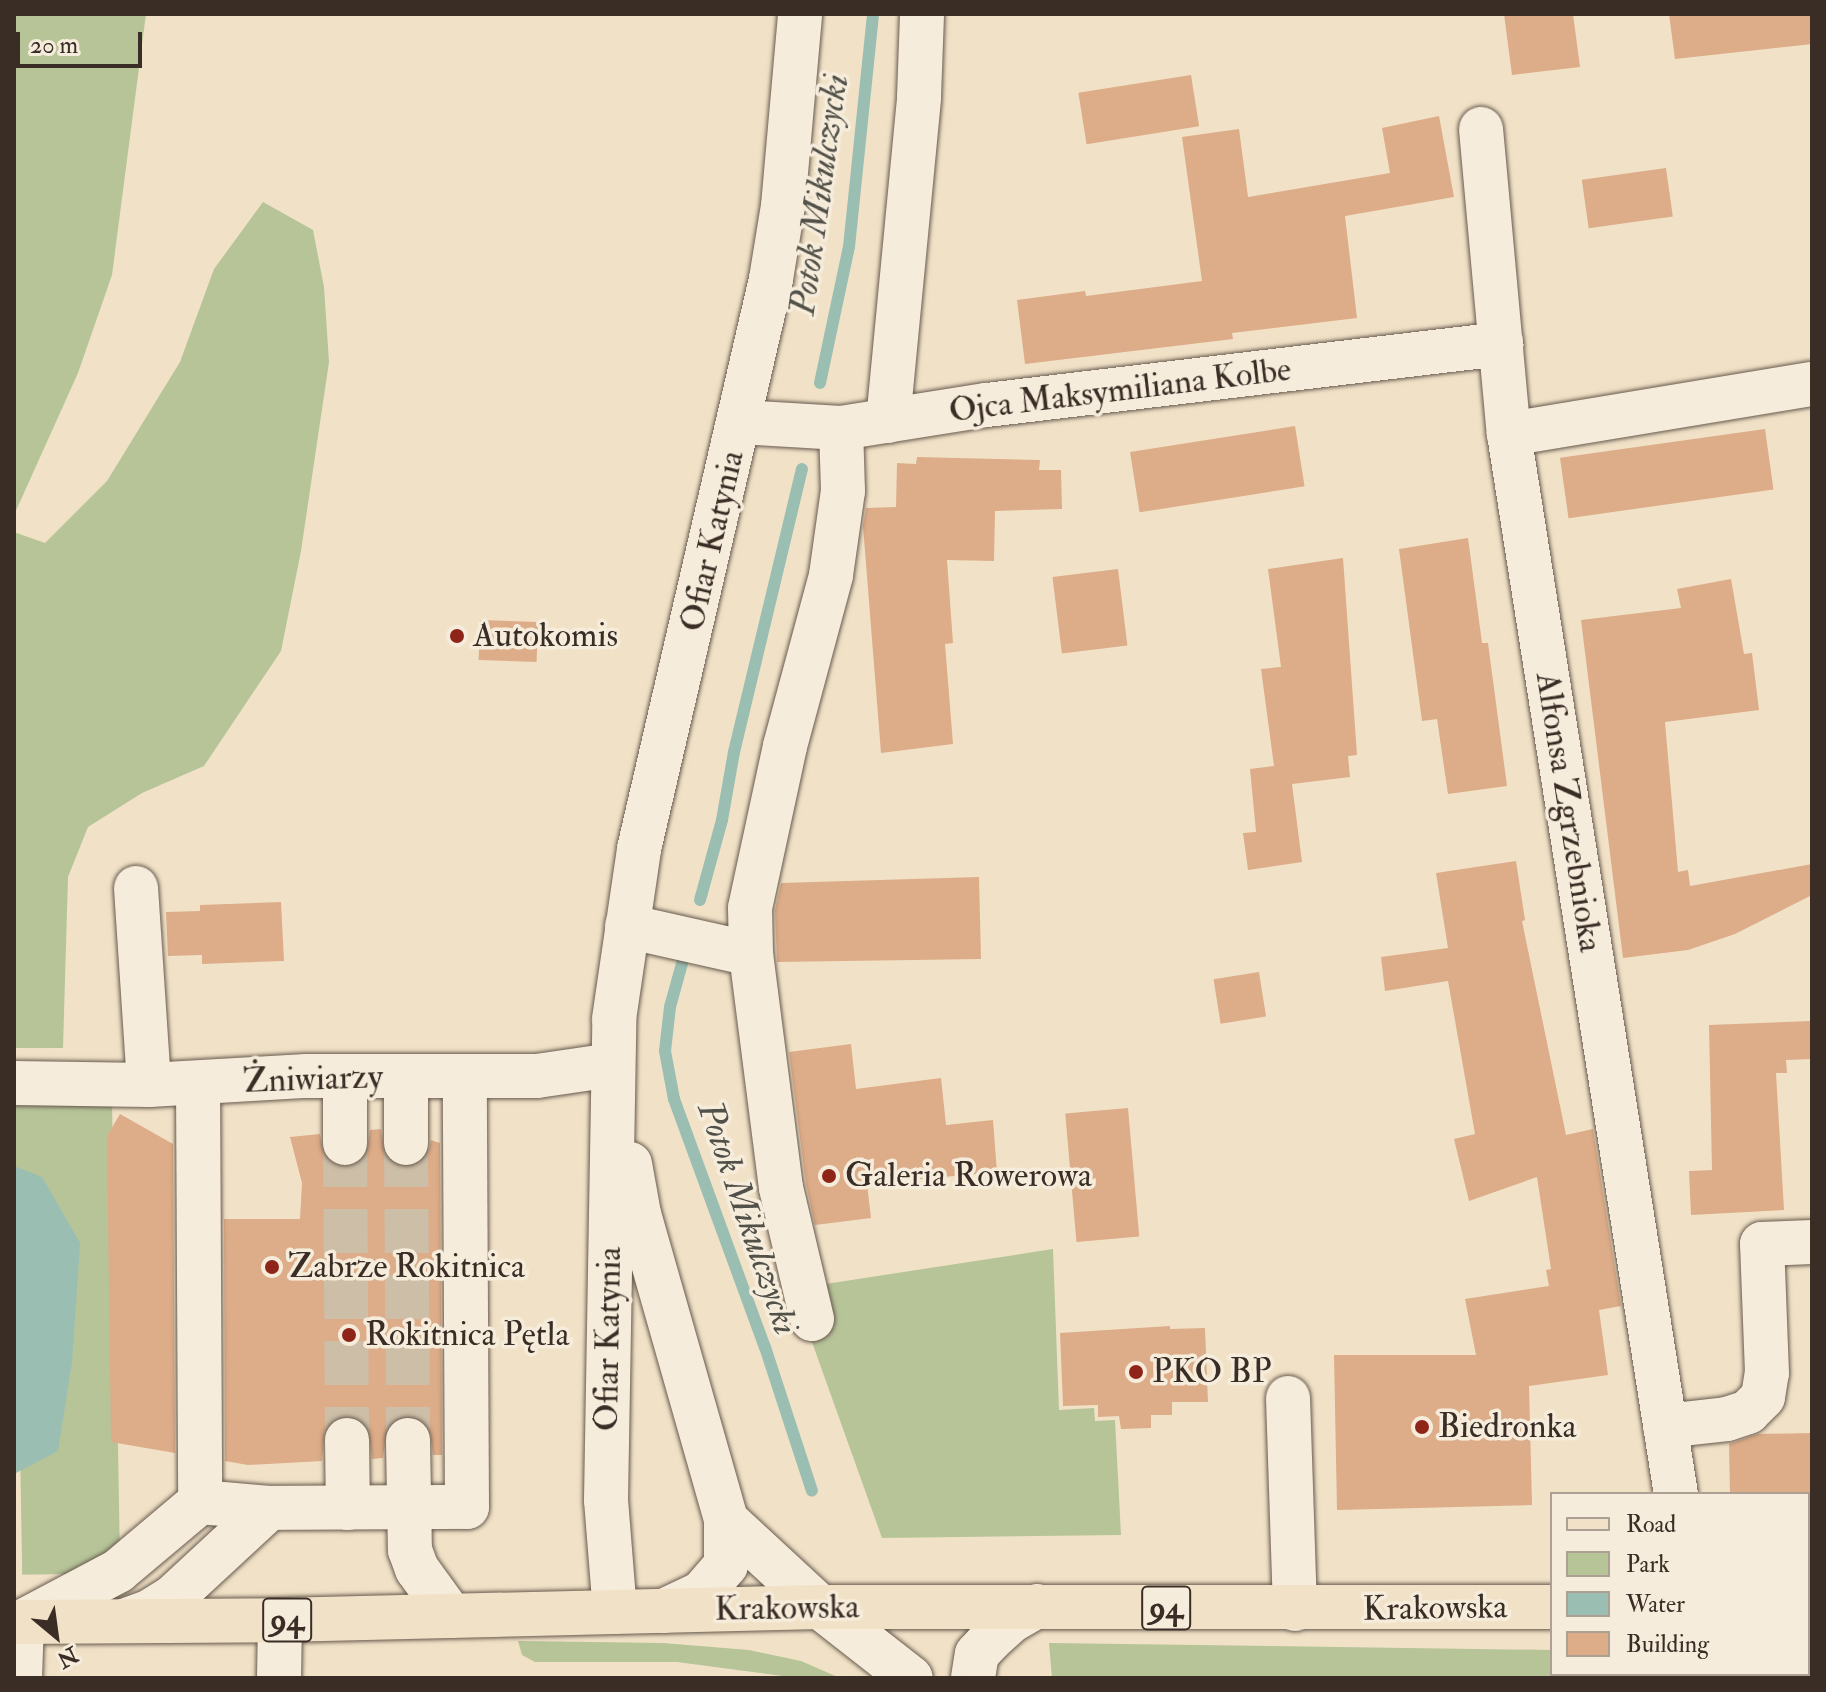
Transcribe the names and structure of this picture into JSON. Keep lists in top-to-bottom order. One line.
{"streets":{"main road":["Krakowska","94"],"street":["Ojca Maksymiliana Kolbe","Ofiar Katynia","Alfonsa Zgrzebnioka","Żniwiarzy"]},"crossings":[["Ojca Maksymiliana Kolbe","Ofiar Katynia"],["Ojca Maksymiliana Kolbe","Alfonsa Zgrzebnioka"],["Ofiar Katynia","Żniwiarzy"],["Ofiar Katynia","Krakowska"]],"water":["Potok Mikulczycki"],"places":["Autokomis","Galeria Rowerowa","Zabrze Rokitnica","Rokitnica Pętla","PKO BP","Biedronka"],"legend":["Road","Park","Water","Building"],"scale_bar":"20 m","north":"bottom right"}
